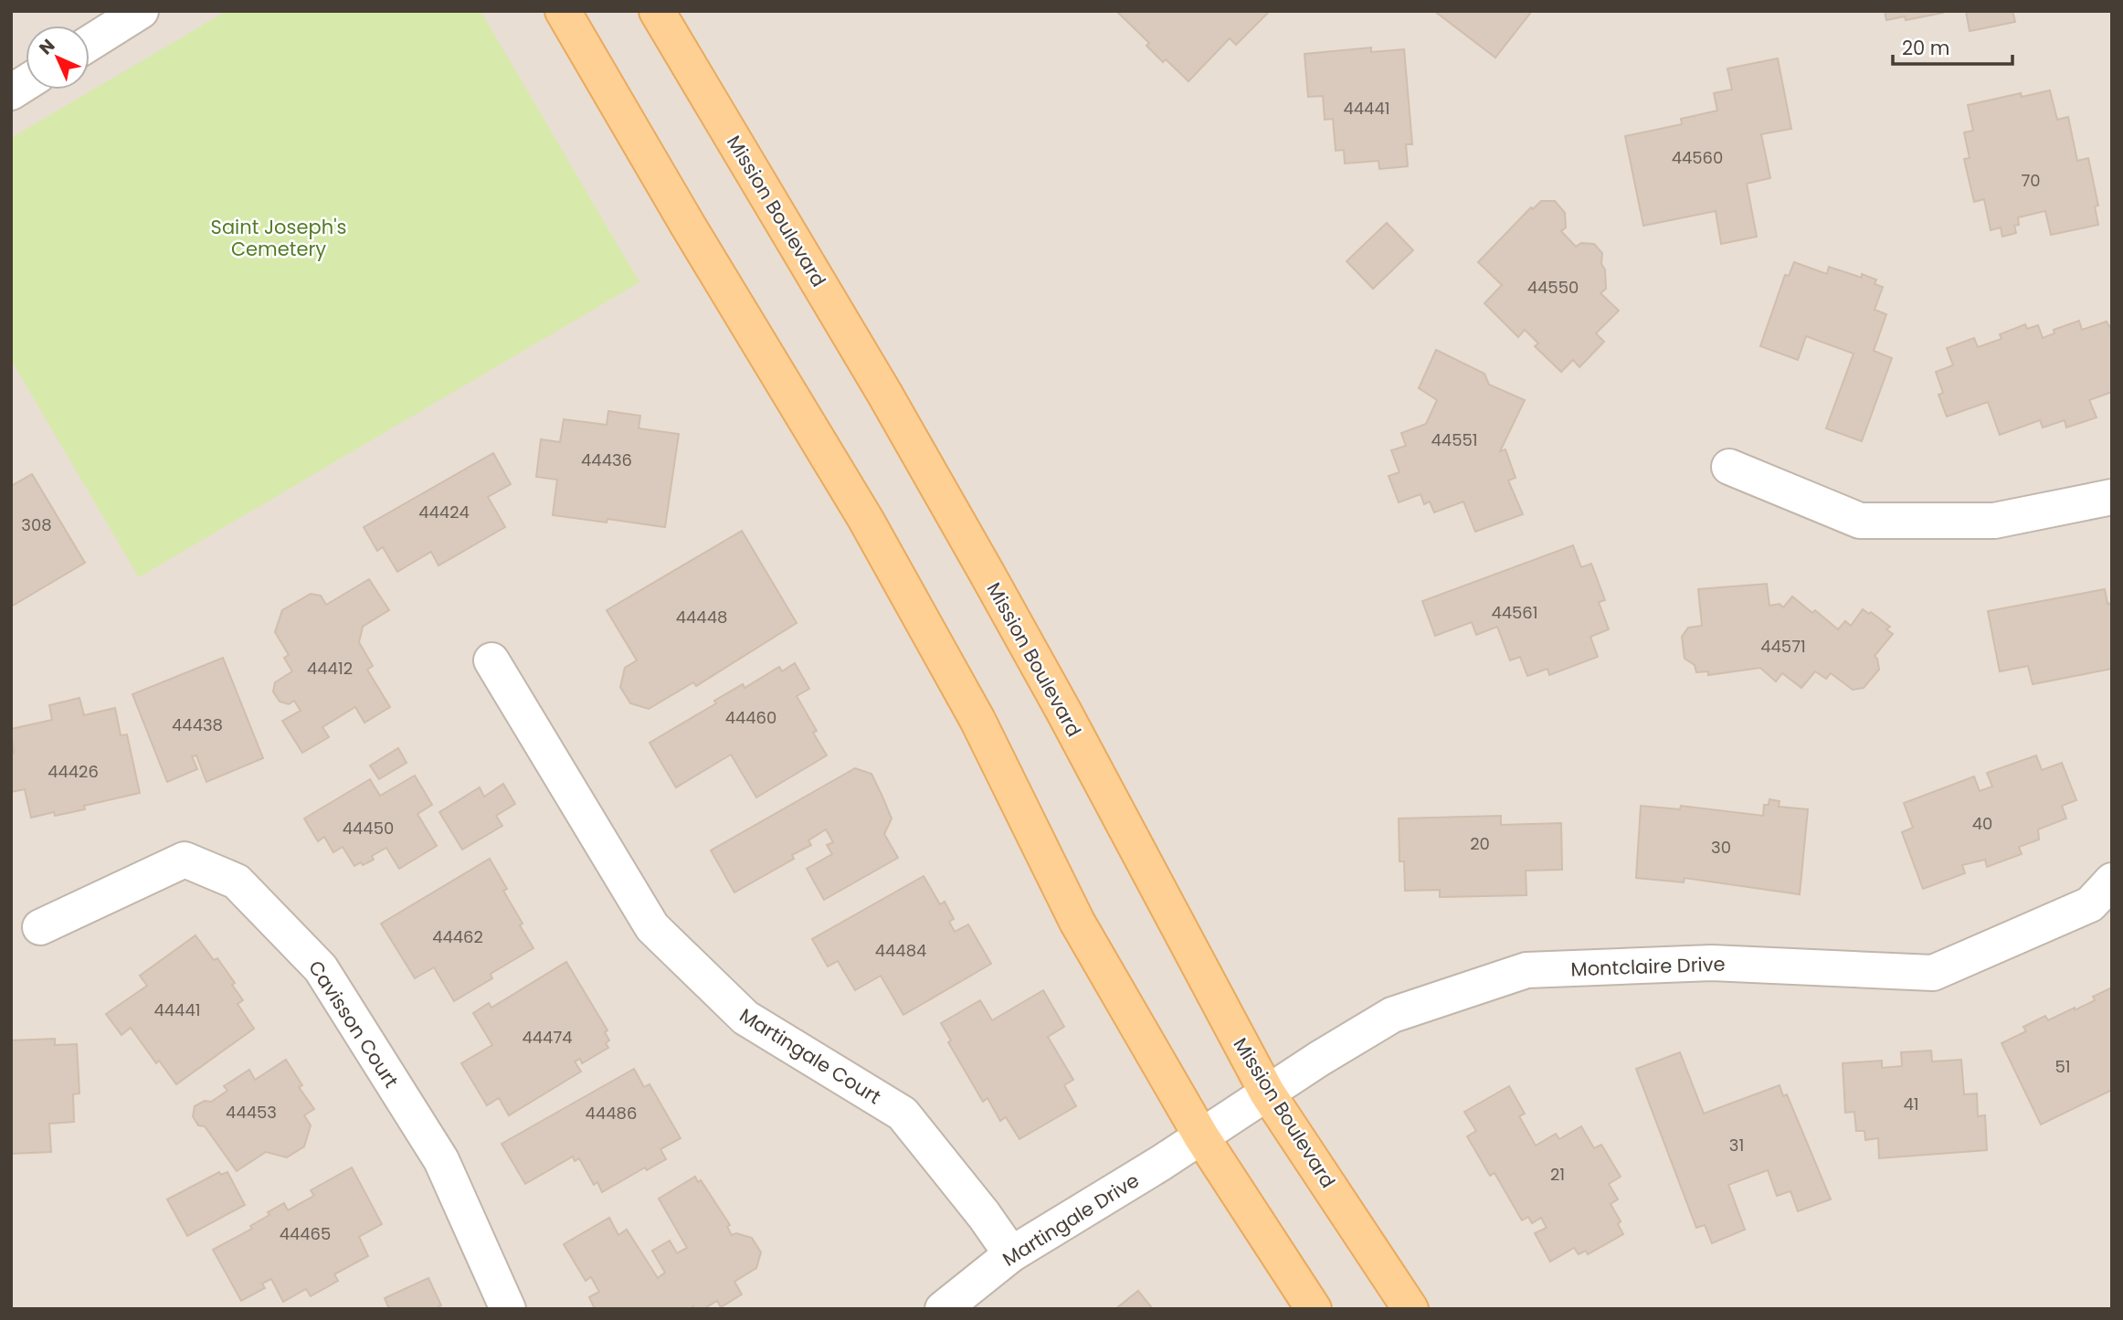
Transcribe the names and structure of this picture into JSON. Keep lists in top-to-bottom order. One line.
{"streets":{"main road":["Mission Boulevard"],"street":["Montclaire Drive","Cavisson Court","Martingale Court","Martingale Drive"]},"crossings":[["Mission Boulevard","Montclaire Drive"],["Montclaire Drive","Martingale Drive"],["Martingale Court","Martingale Drive"]],"parks":["Saint Joseph's Cemetery"],"house_numbers":["44441","44560","70","44550","44551","44436","44424","308","44561","44448","44571","44412","44460","44438","44426","40","44450","20","30","44462","44484","44441","44474","51","41","44453","44486","31","21","44465"],"scale_bar":"20 m","north":"top left"}
